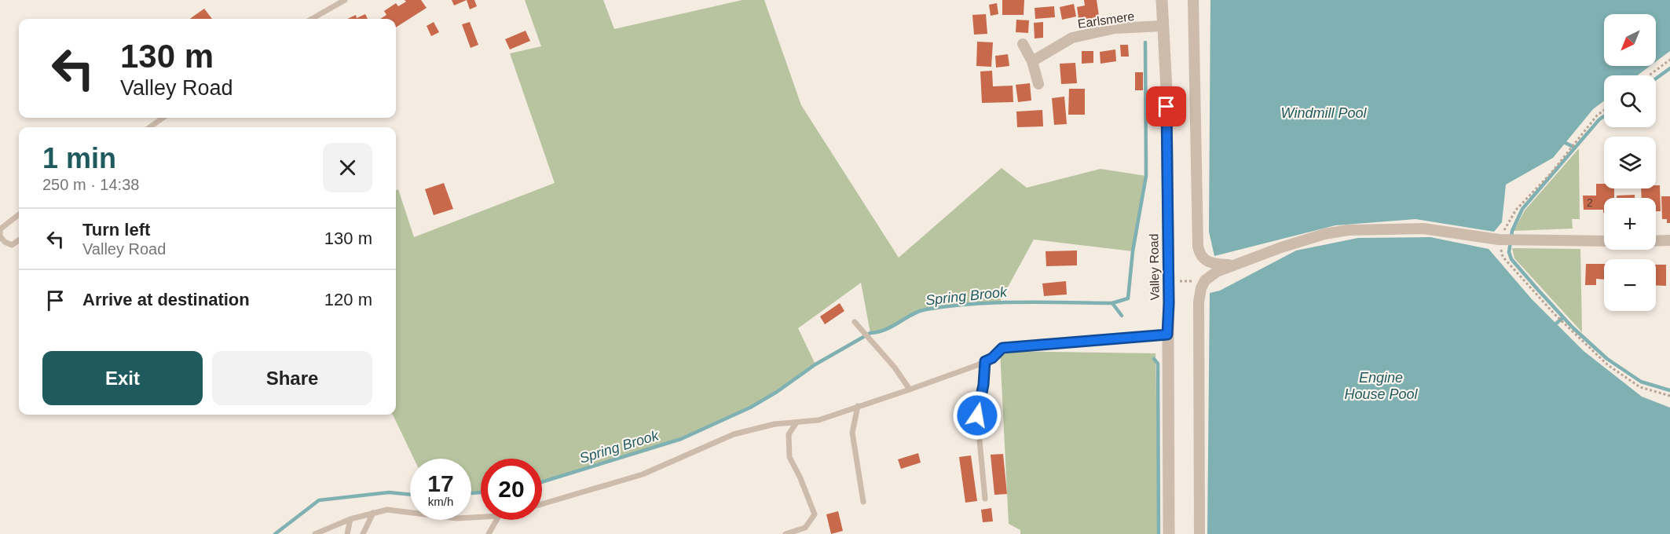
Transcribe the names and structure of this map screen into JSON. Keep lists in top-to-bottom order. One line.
{"streets":{"street":["Earlsmere","Valley Road"]},"crossings":[["Earlsmere","Valley Road"]],"water":["Windmill Pool","Spring Brook","Engine House Pool"],"house_numbers":["2"],"north":"bottom left","page":{"map_buttons":["+","−"],"turn":["130 m","Valley Road"],"heading":["1 min","250 m · 14:38"],"list":[{"name":"Turn left","note":"Valley Road","value":"130 m"},{"name":"Arrive at destination","value":"120 m"}],"buttons":["Exit","Share"],"speed":"17 km/h","limit":"20"}}
